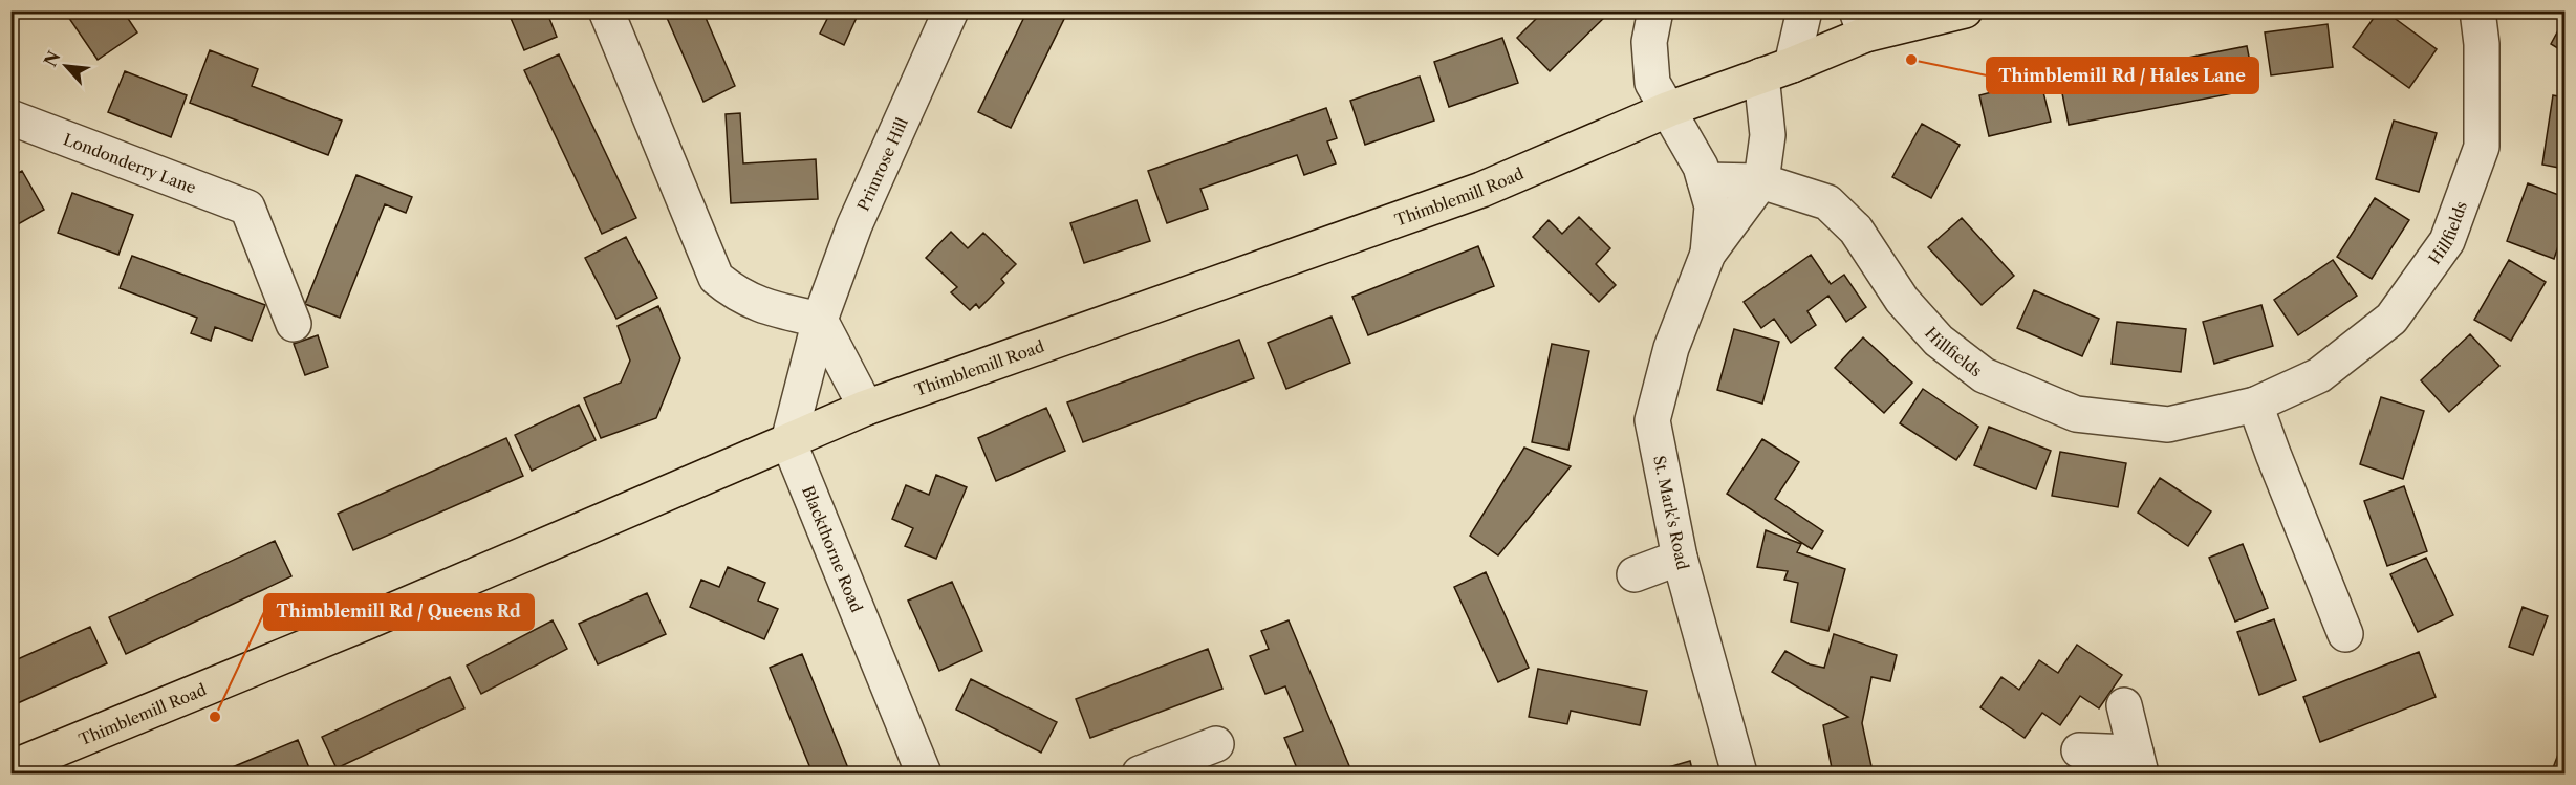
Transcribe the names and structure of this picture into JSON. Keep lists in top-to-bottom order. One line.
{"streets":{"main road":["Thimblemill Road"],"street":["Londonderry Lane","Primrose Hill","Hillfields","St. Mark's Road","Blackthorne Road"]},"crossings":[["Thimblemill Road","St. Mark's Road"],["Thimblemill Road","Blackthorne Road"],["Hillfields","St. Mark's Road"]],"places":["Thimblemill Rd / Hales Lane","Thimblemill Rd / Queens Rd"],"north":"top left"}
